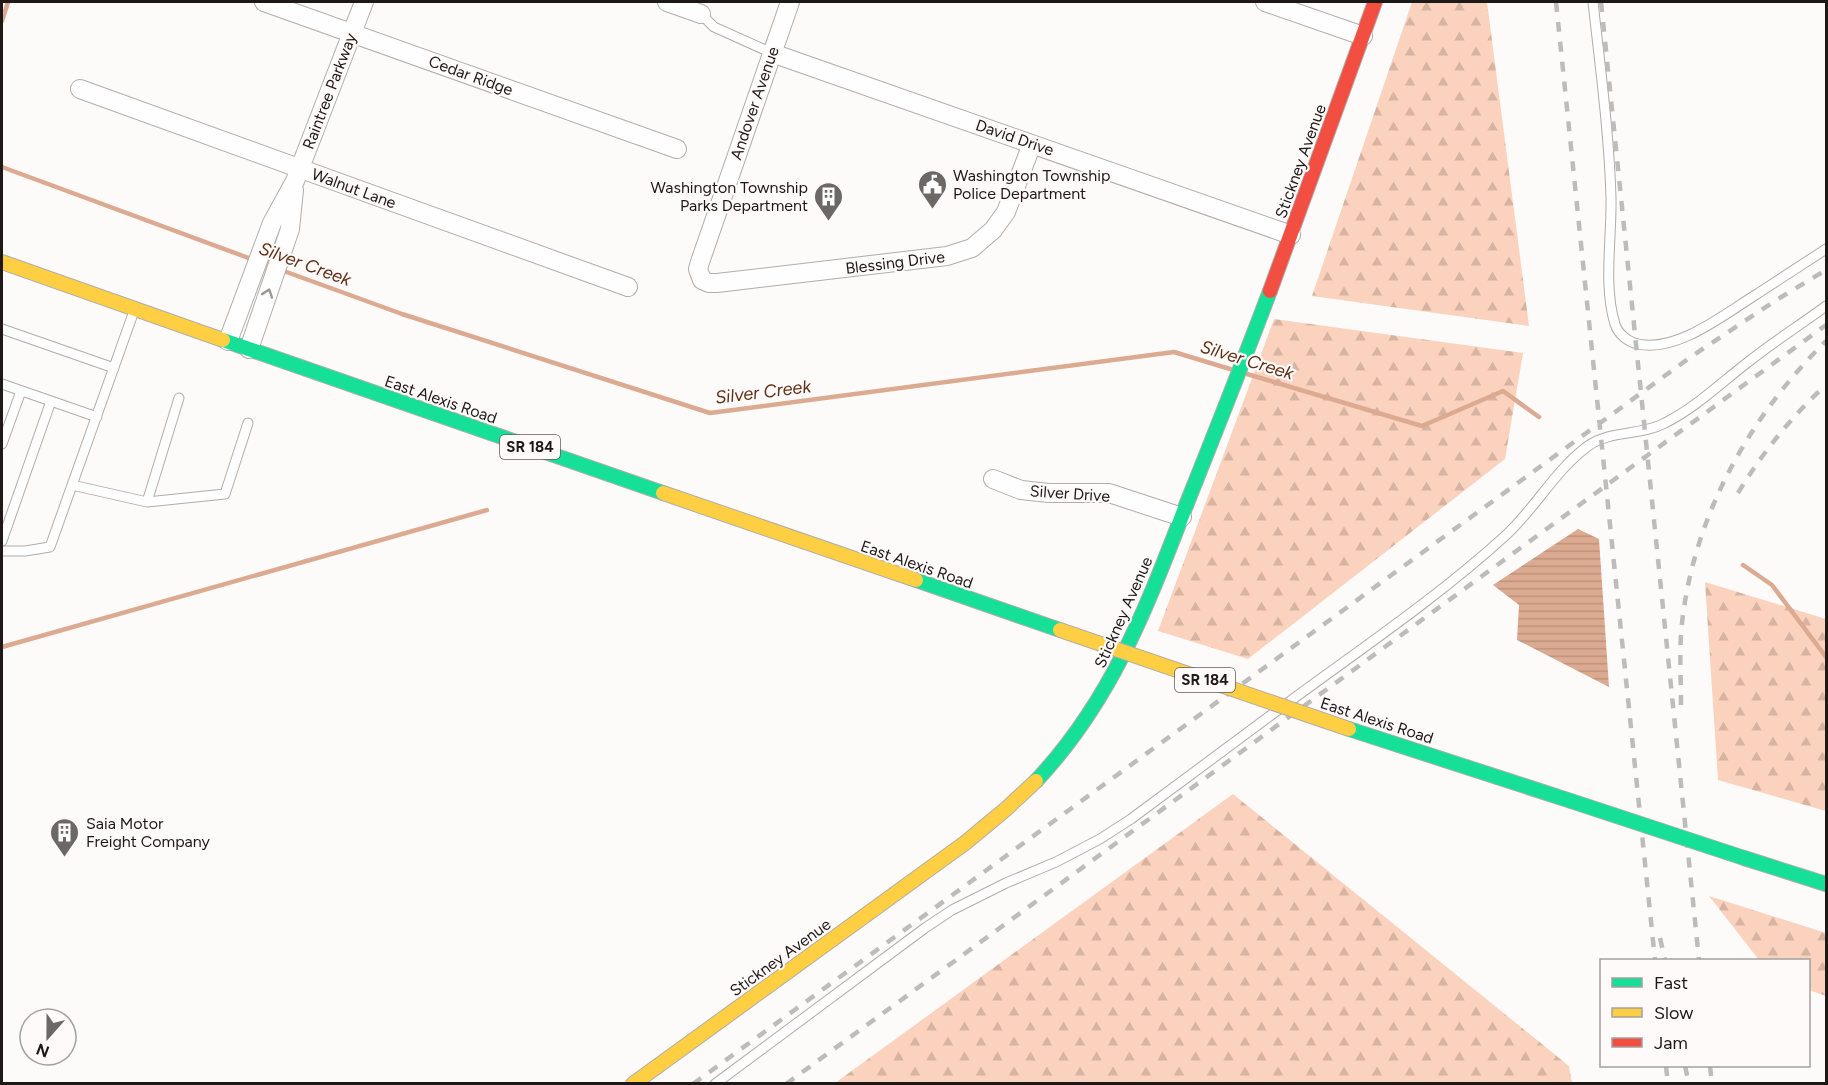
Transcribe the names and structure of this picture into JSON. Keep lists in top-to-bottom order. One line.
{"streets":{"main road":["Stickney Avenue","East Alexis Road","SR 184"],"street":["Cedar Ridge","Raintree Parkway","Andover Avenue","David Drive","Walnut Lane","Blessing Drive","Silver Drive"]},"crossings":[["Cedar Ridge","Raintree Parkway"],["Raintree Parkway","Walnut Lane"],["Raintree Parkway","East Alexis Road"],["Andover Avenue","David Drive"],["Andover Avenue","Blessing Drive"],["David Drive","Stickney Avenue"],["David Drive","Blessing Drive"],["Stickney Avenue","Silver Drive"]],"water":["Silver Creek"],"places":{"public building":["Washington Township Police Department"],"building":["Washington Township Parks Department","Saia Motor Freight Company"]},"legend":["Fast","Slow","Jam"],"north":"bottom"}
